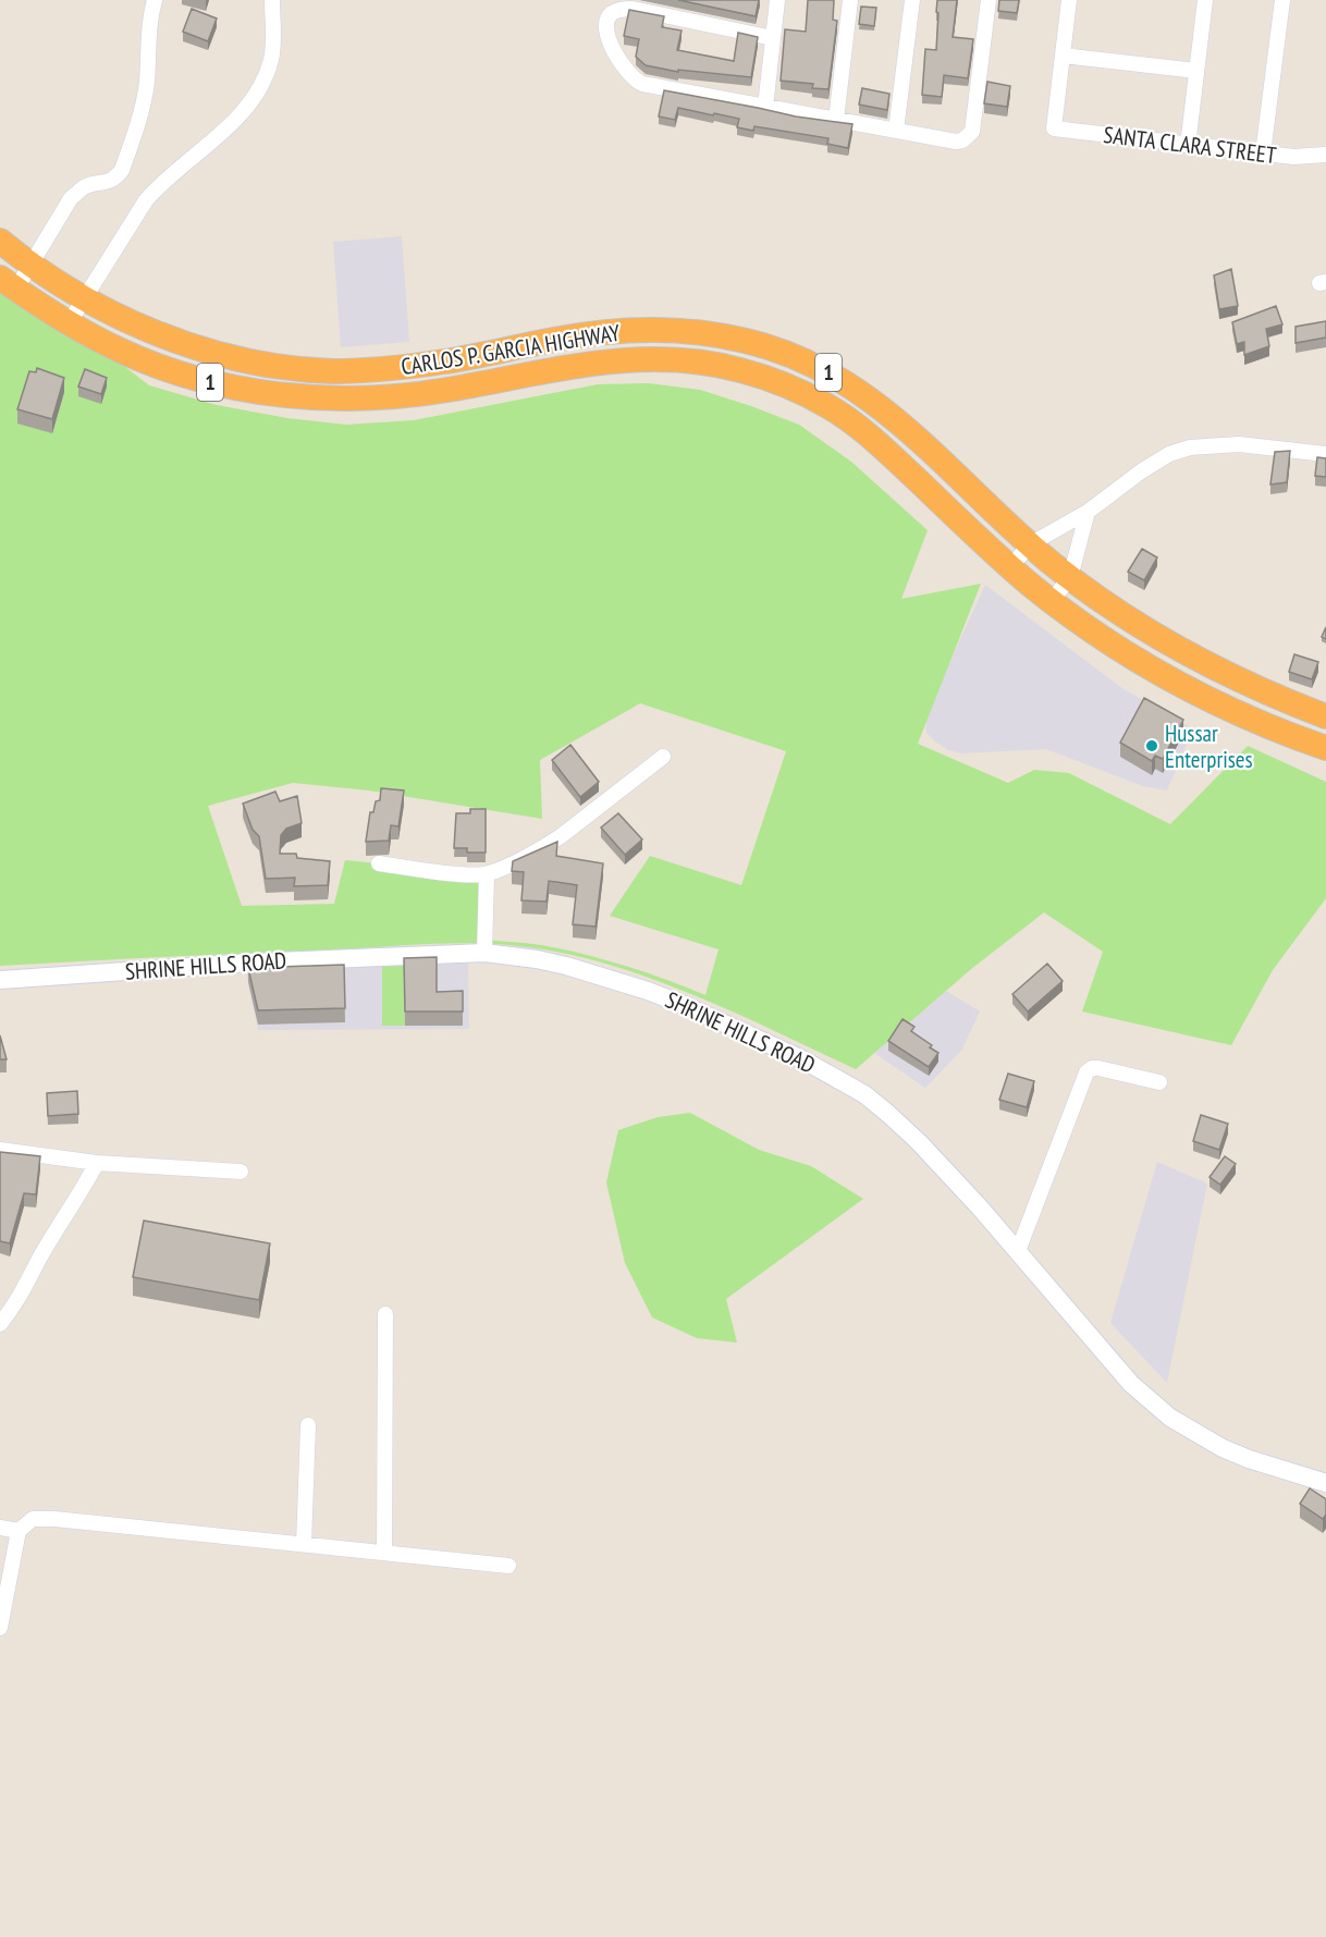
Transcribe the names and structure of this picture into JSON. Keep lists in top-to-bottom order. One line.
{"streets":{"highway":["CARLOS P. GARCIA HIGHWAY","1"],"street":["SANTA CLARA STREET","SHRINE HILLS ROAD"]},"places":["Hussar Enterprises"]}
